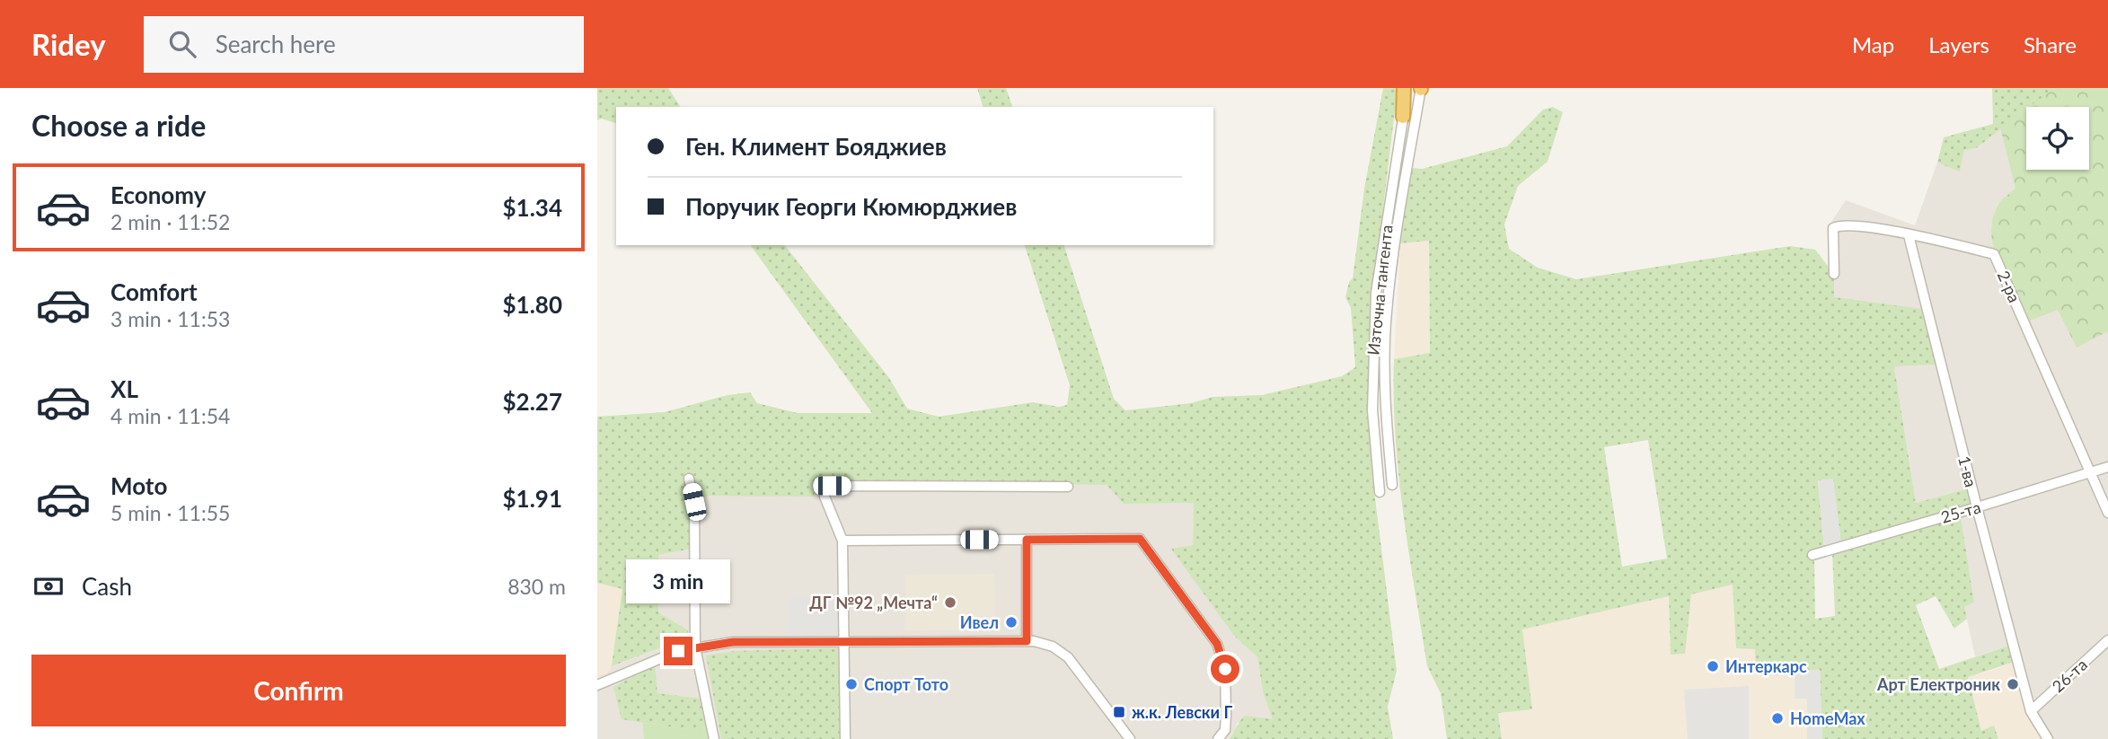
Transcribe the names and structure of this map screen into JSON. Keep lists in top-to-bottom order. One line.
{"streets":{"street":["2-ра","Източна тангента","1-ва","25-та","26-та"]},"crossings":[["2-ра","1-ва"],["2-ра","25-та"],["1-ва","25-та"],["1-ва","26-та"]],"places":{"other":["ДГ №92 „Мечта“","Ивел","Интеркарс","Спорт Тото","Арт Електроник","HomeMax"],"transit":["ж.к. Левски Г"]},"page":{"header":"Ridey","search":"Search here","nav":["Map","Layers","Share"],"heading":"Choose a ride","banner":["Ген. Климент Бояджиев","Поручик Георги Кюмюрджиев"],"list":[{"name":"Economy","note":"2 min · 11:52","value":"$1.34"},{"name":"Comfort","note":"3 min · 11:53","value":"$1.80"},{"name":"XL","note":"4 min · 11:54","value":"$2.27"},{"name":"Moto","note":"5 min · 11:55","value":"$1.91"}],"pay":["Cash","830 m"],"bubble":"3 min","buttons":"Confirm"}}
